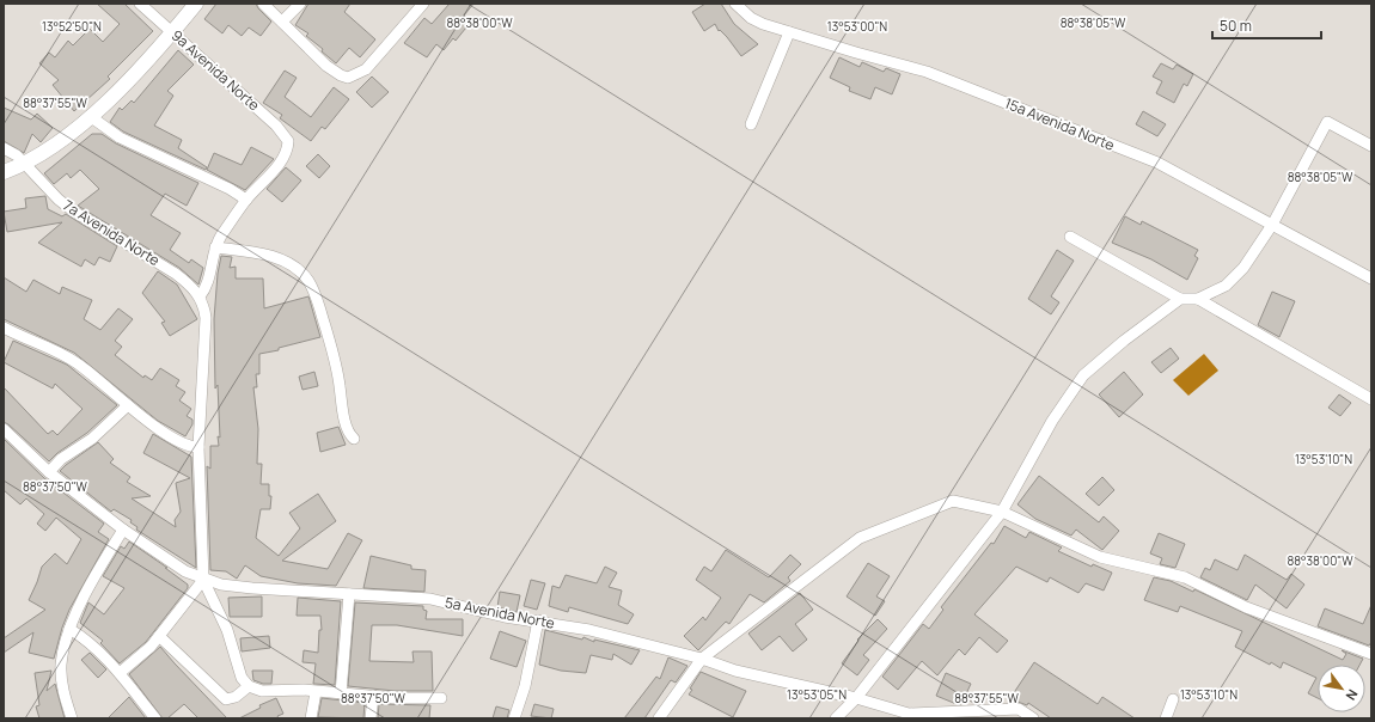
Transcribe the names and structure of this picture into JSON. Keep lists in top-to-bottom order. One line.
{"streets":{"street":["9a Avenida Norte","15a Avenida Norte","7a Avenida Norte","5a Avenida Norte"]},"scale_bar":"50 m","north":"bottom right","coordinates":["88°38'00\"W","88°38'05\"W","13°52'50\"N","13°53'00\"N","88°37'55\"W","13°53'10\"N","88°37'50\"W","13°53'05\"N"]}
